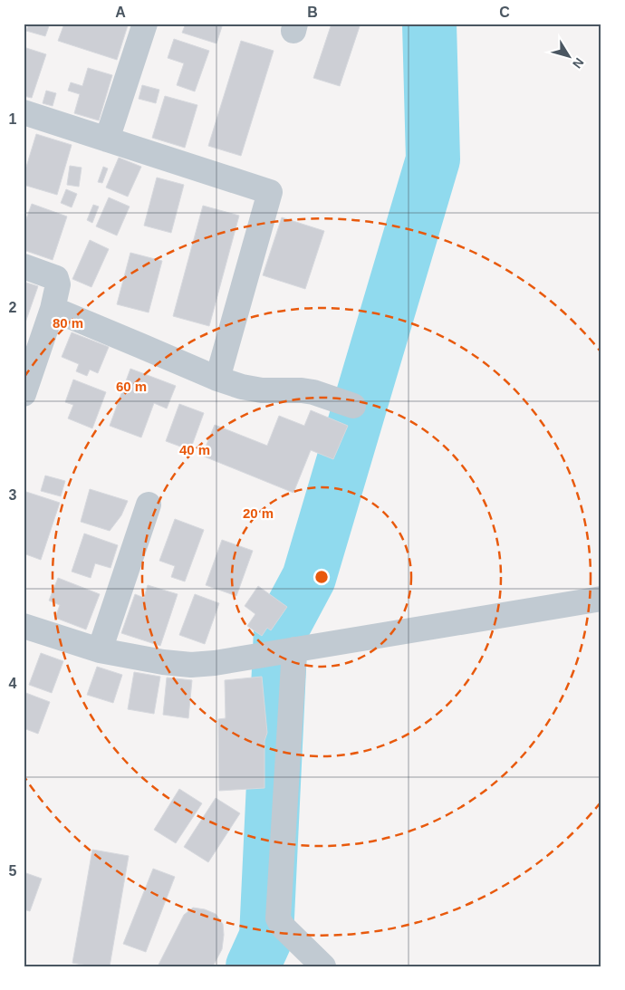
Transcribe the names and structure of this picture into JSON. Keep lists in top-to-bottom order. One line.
{"north":"bottom right","grid":{"columns":["A","B","C"],"rows":["1","2","3","4","5"]},"rings":["80 m","60 m","40 m","20 m"]}
